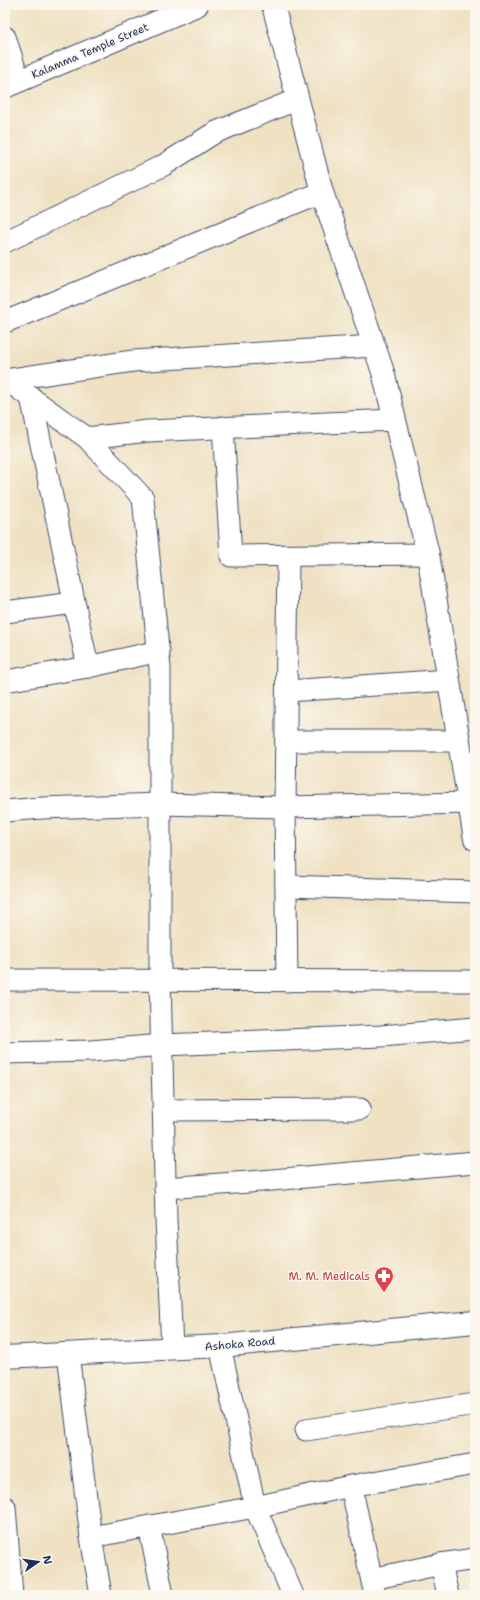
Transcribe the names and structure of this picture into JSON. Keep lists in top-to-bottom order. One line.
{"streets":{"street":["Kalamma Temple Street","Ashoka Road"]},"places":{"pharmacy":["M. M. Medicals"]},"north":"right"}
